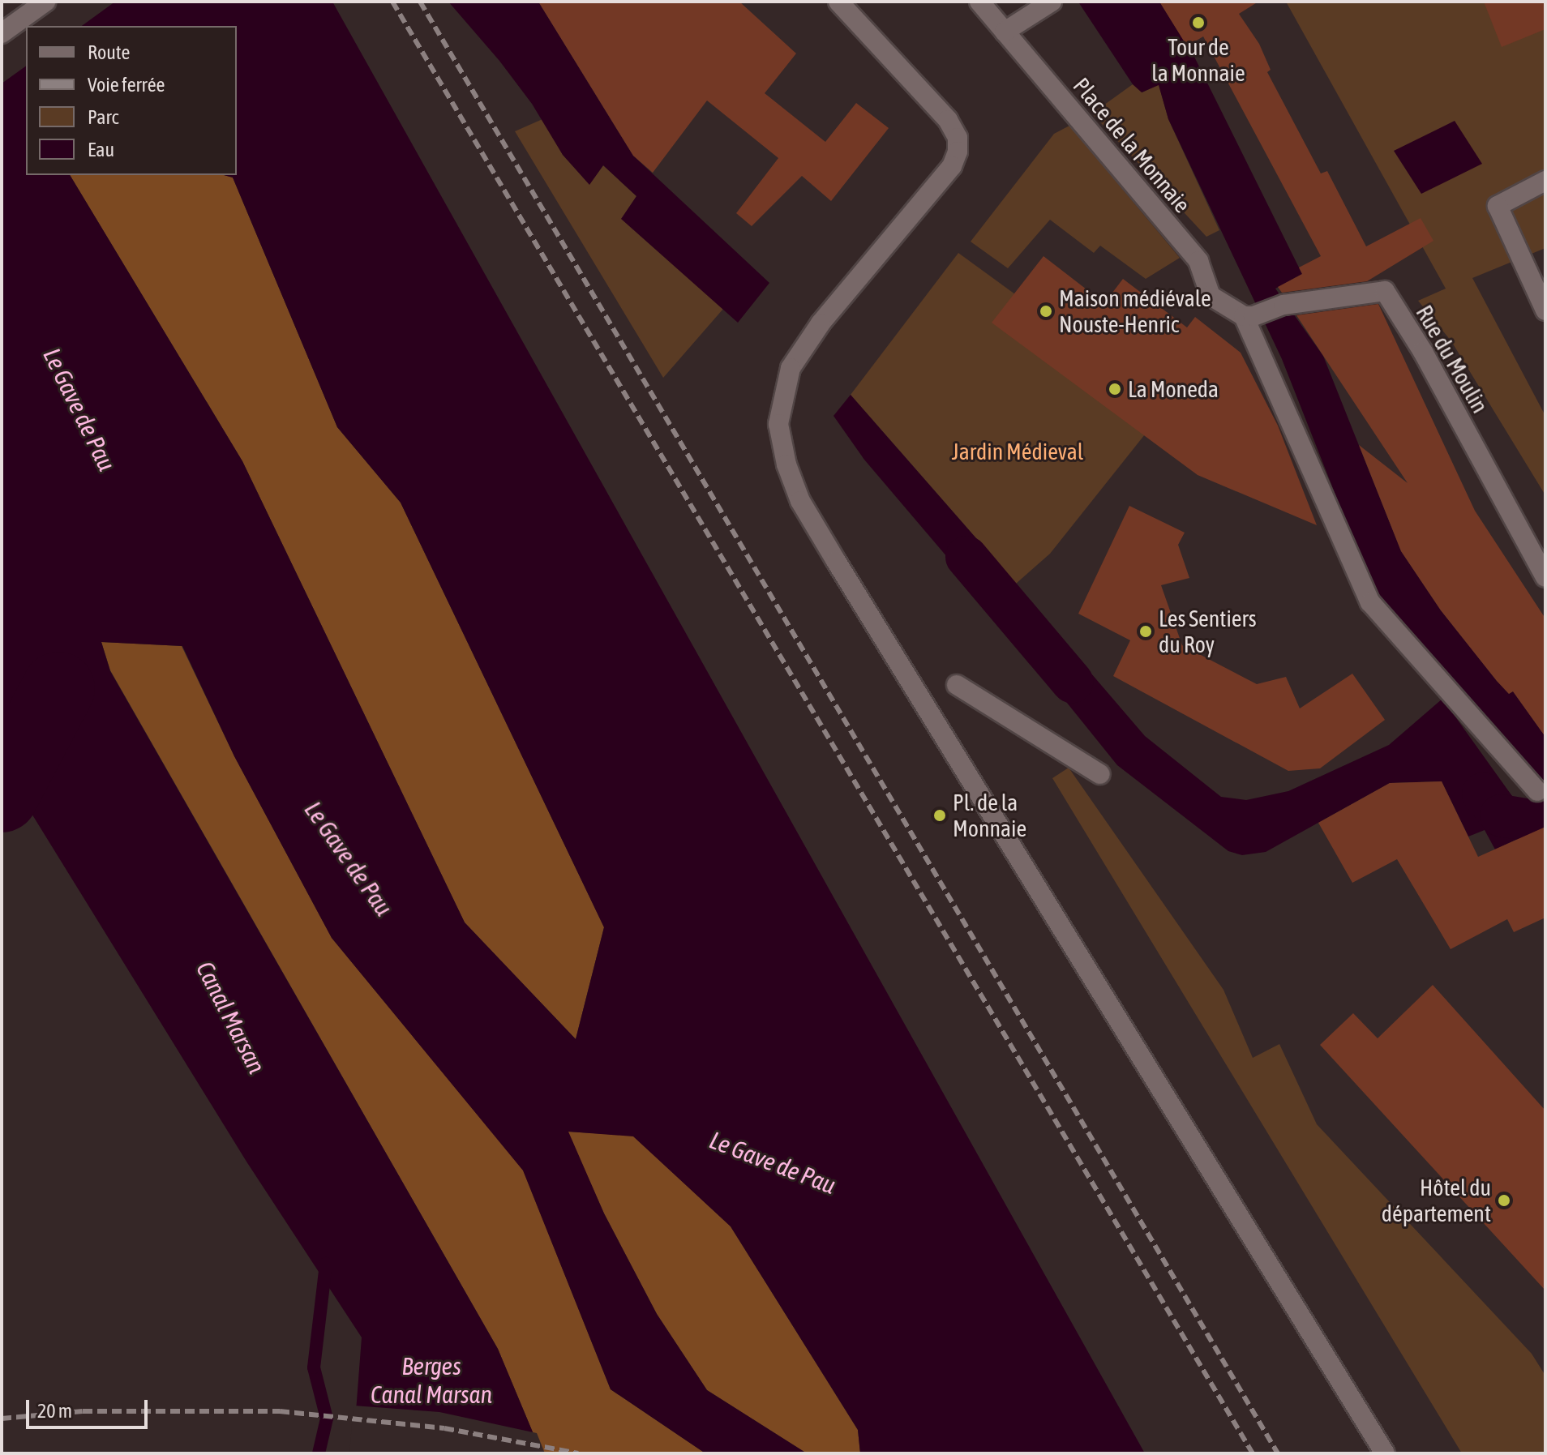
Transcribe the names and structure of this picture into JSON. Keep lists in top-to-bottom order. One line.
{"streets":{"main road":["Place de la Monnaie","Rue du Moulin"]},"crossings":[["Place de la Monnaie","Rue du Moulin"]],"water":["Le Gave de Pau","Canal Marsan","Berges Canal Marsan"],"parks":["Jardin Médieval"],"places":["Tour de la Monnaie","Maison médiévale Nouste-Henric","La Moneda","Les Sentiers du Roy","Pl. de la Monnaie","Hôtel du département"],"legend":["Route","Voie ferrée","Parc","Eau"],"scale_bar":"20 m"}
